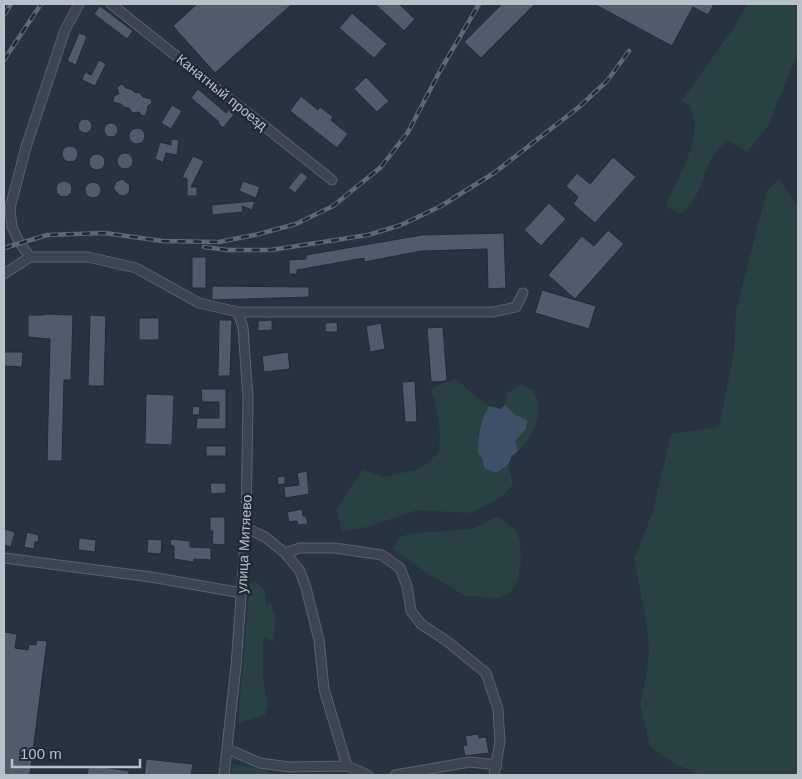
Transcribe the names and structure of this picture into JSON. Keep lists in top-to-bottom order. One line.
{"streets":{"street":["Канатный проезд","улица Митяево"]},"scale_bar":"100 m"}
